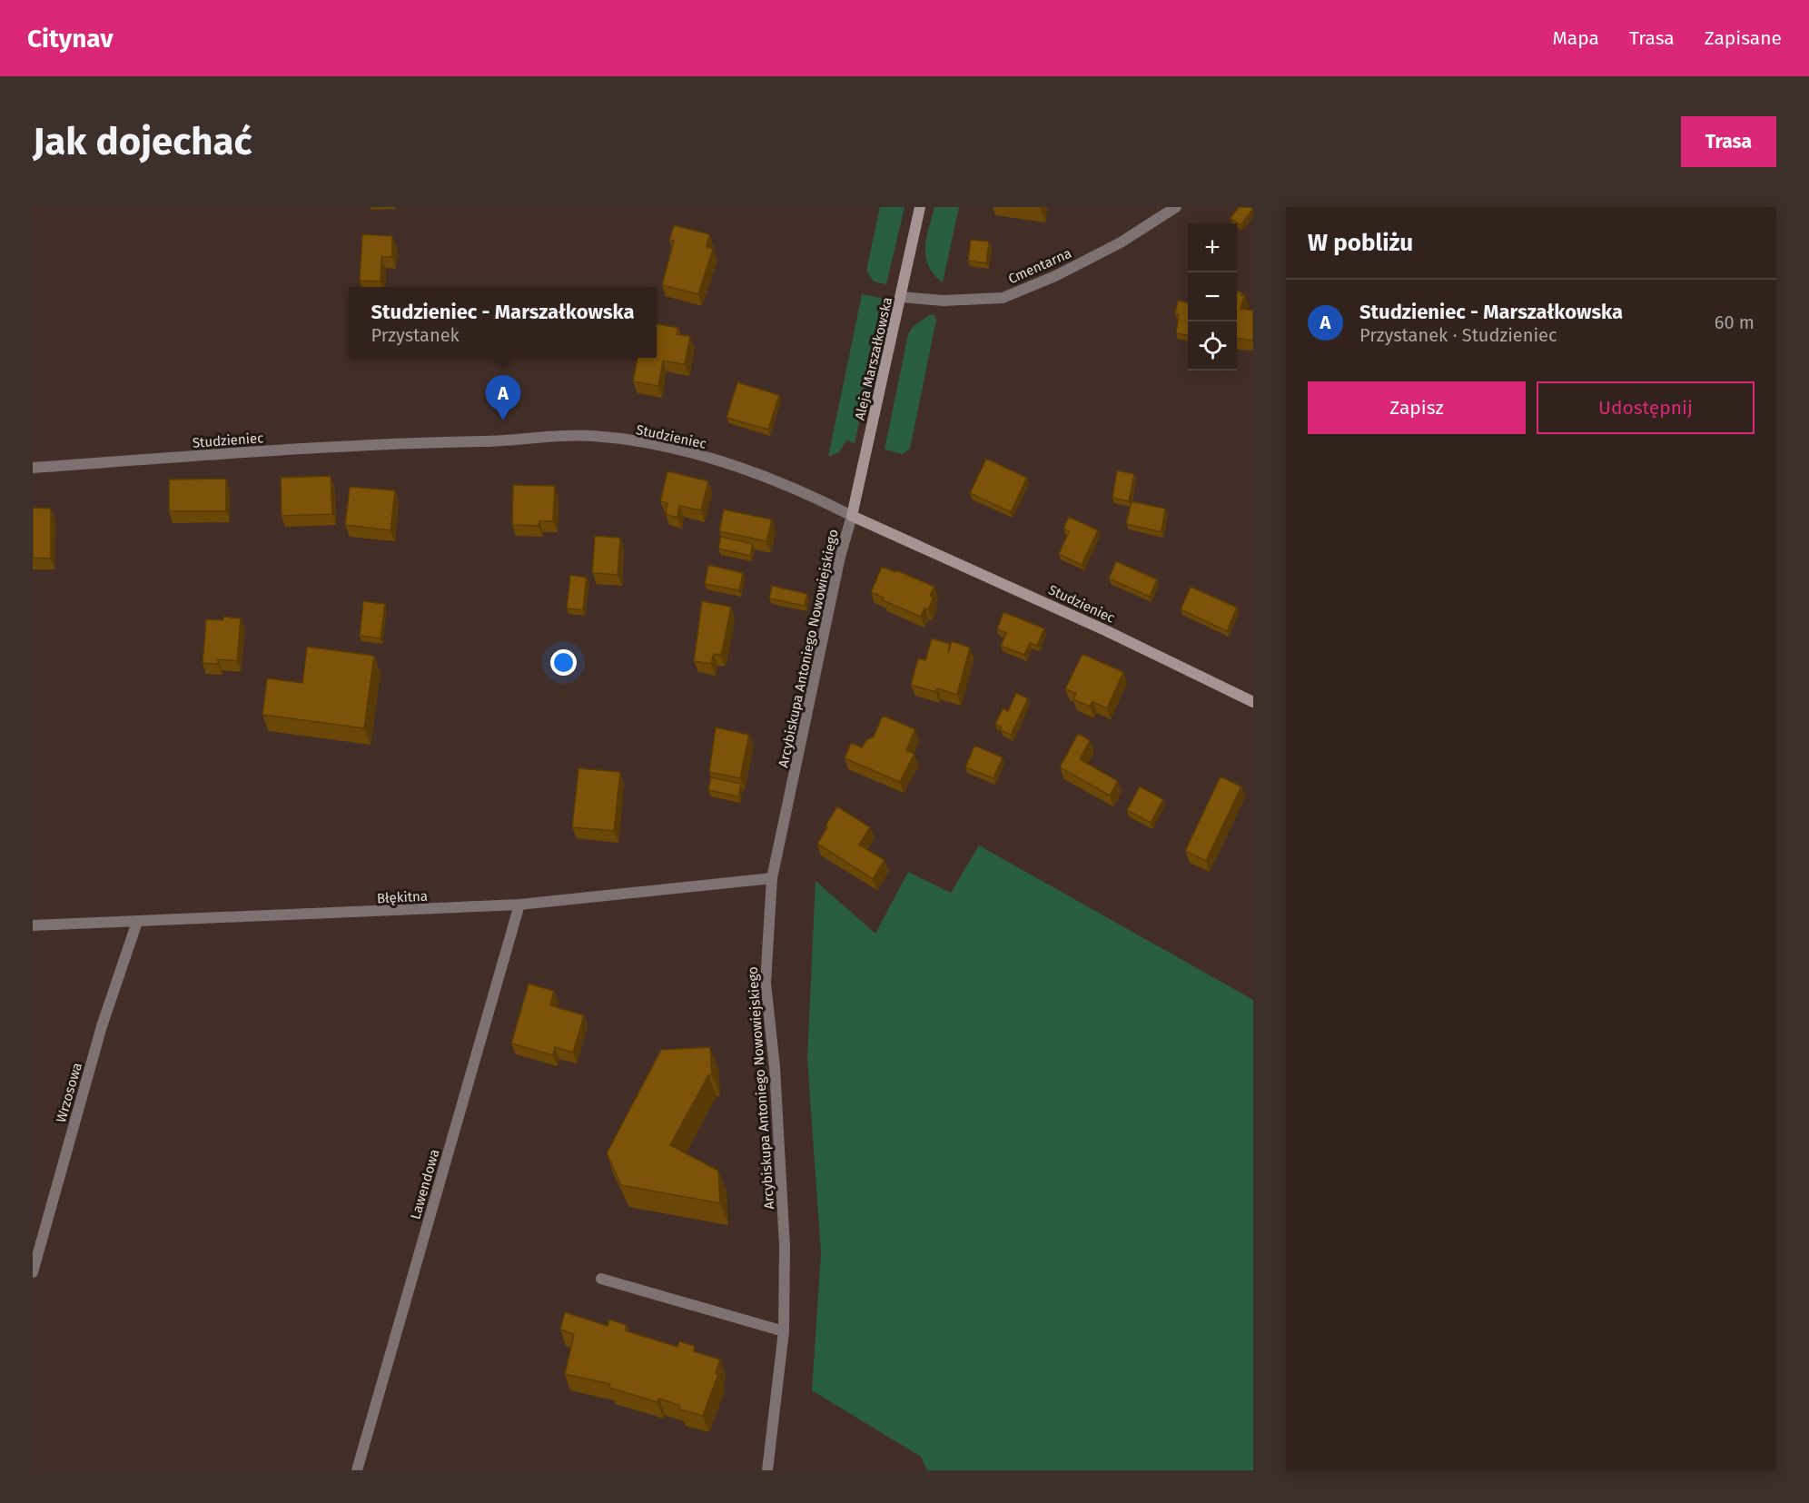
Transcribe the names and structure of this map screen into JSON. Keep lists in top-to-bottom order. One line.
{"streets":{"main road":["Aleja Marszałkowska","Studzieniec"],"street":["Cmentarna","Arcybiskupa Antoniego Nowowiejskiego","Błękitna","Wrzosowa","Lawendowa"]},"crossings":[["Cmentarna","Aleja Marszałkowska"],["Aleja Marszałkowska","Studzieniec"],["Aleja Marszałkowska","Arcybiskupa Antoniego Nowowiejskiego"],["Studzieniec","Arcybiskupa Antoniego Nowowiejskiego"],["Arcybiskupa Antoniego Nowowiejskiego","Błękitna"],["Błękitna","Wrzosowa"],["Błękitna","Lawendowa"]],"page":{"header":"Citynav","nav":["Mapa","Trasa","Zapisane"],"buttons":["Trasa",["Zapisz","Udostępnij"]],"title":"Jak dojechać","heading":"W pobliżu","map_buttons":["+","−"],"list":[{"mark":"A","name":"Studzieniec - Marszałkowska","note":"Przystanek · Studzieniec","value":"60 m"}],"popup":["Studzieniec - Marszałkowska","Przystanek"],"pins":"A"}}
